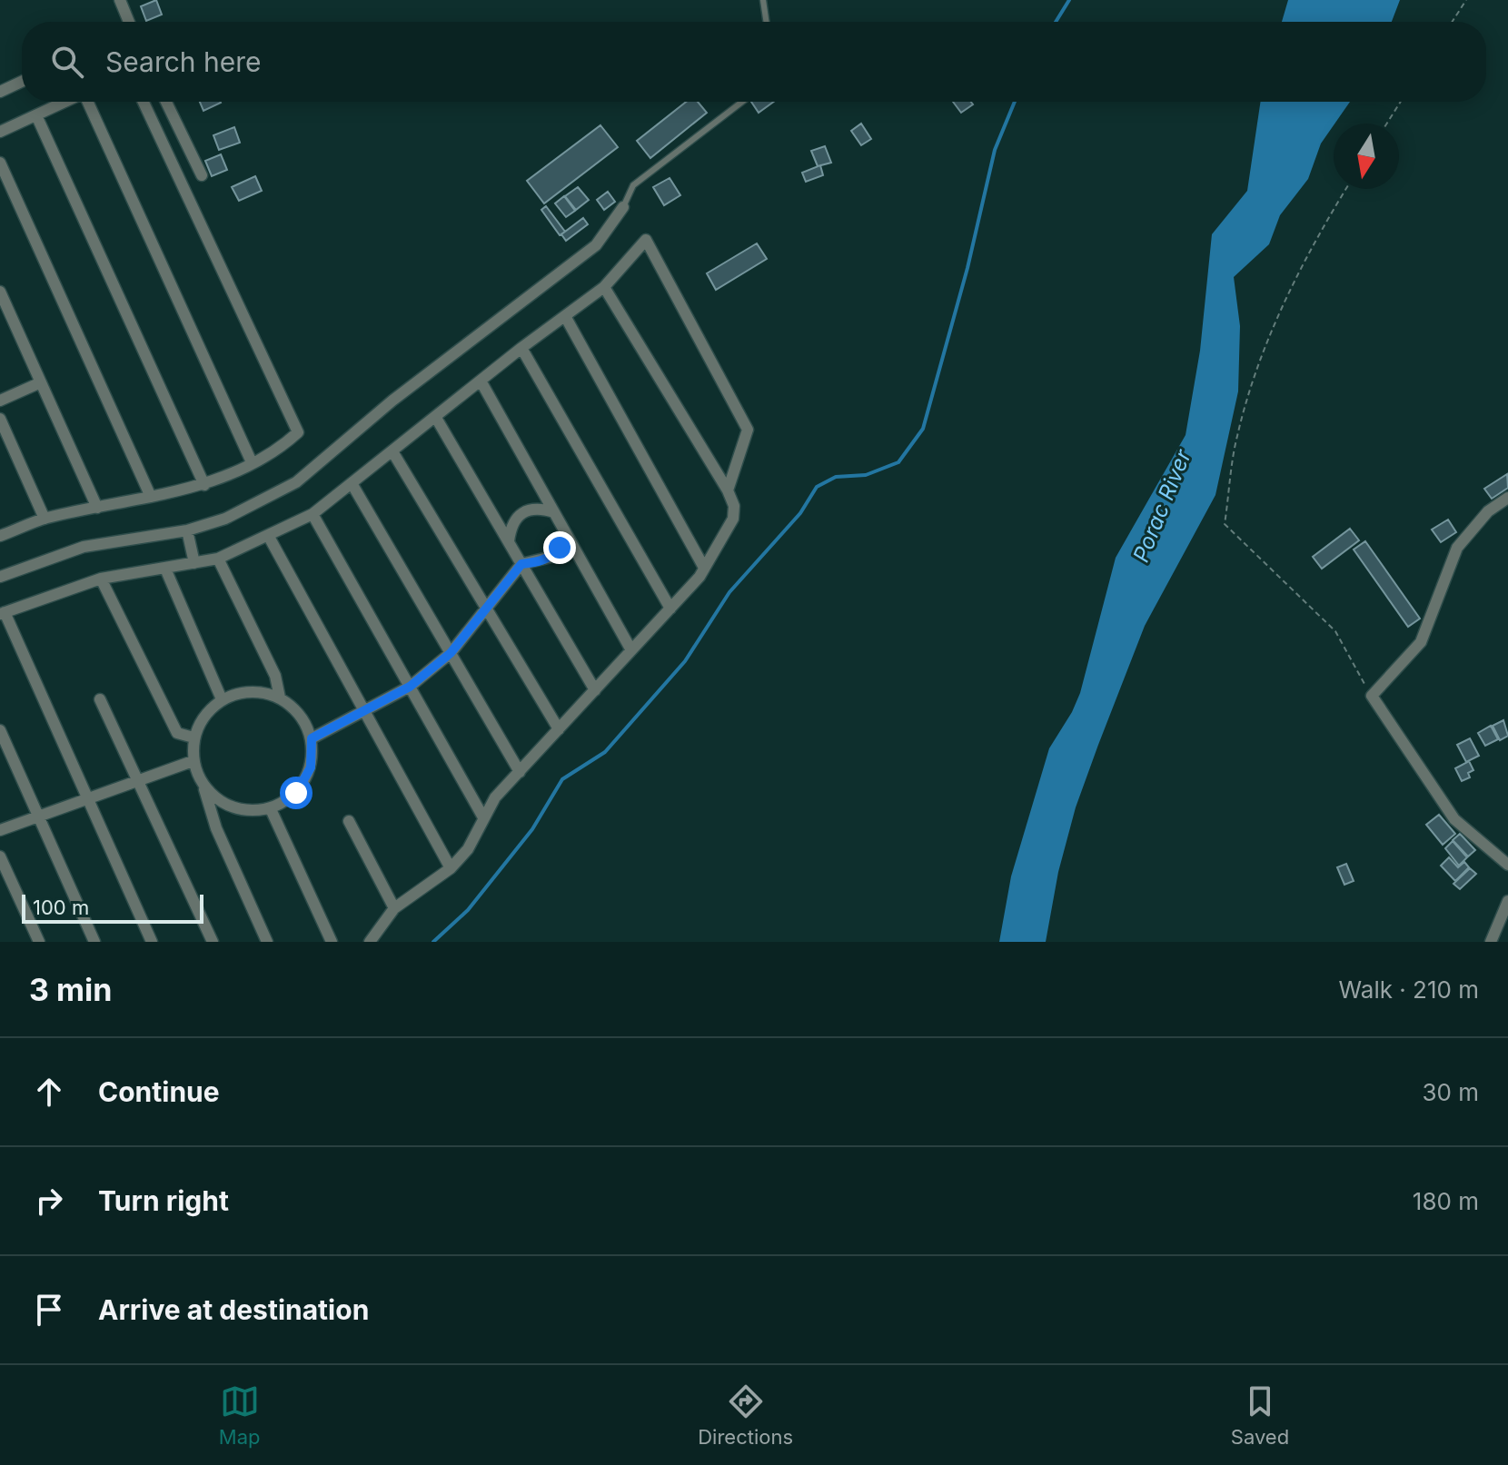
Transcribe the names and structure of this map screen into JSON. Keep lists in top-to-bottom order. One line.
{"water":["Porac River"],"scale_bar":"100 m","north":"bottom","page":{"search":"Search here","scale":"100 m","heading":["3 min","Walk · 210 m"],"list":[["Continue","30 m"],["Turn right","180 m"],"Arrive at destination"],"nav":["Map","Directions","Saved"]}}
